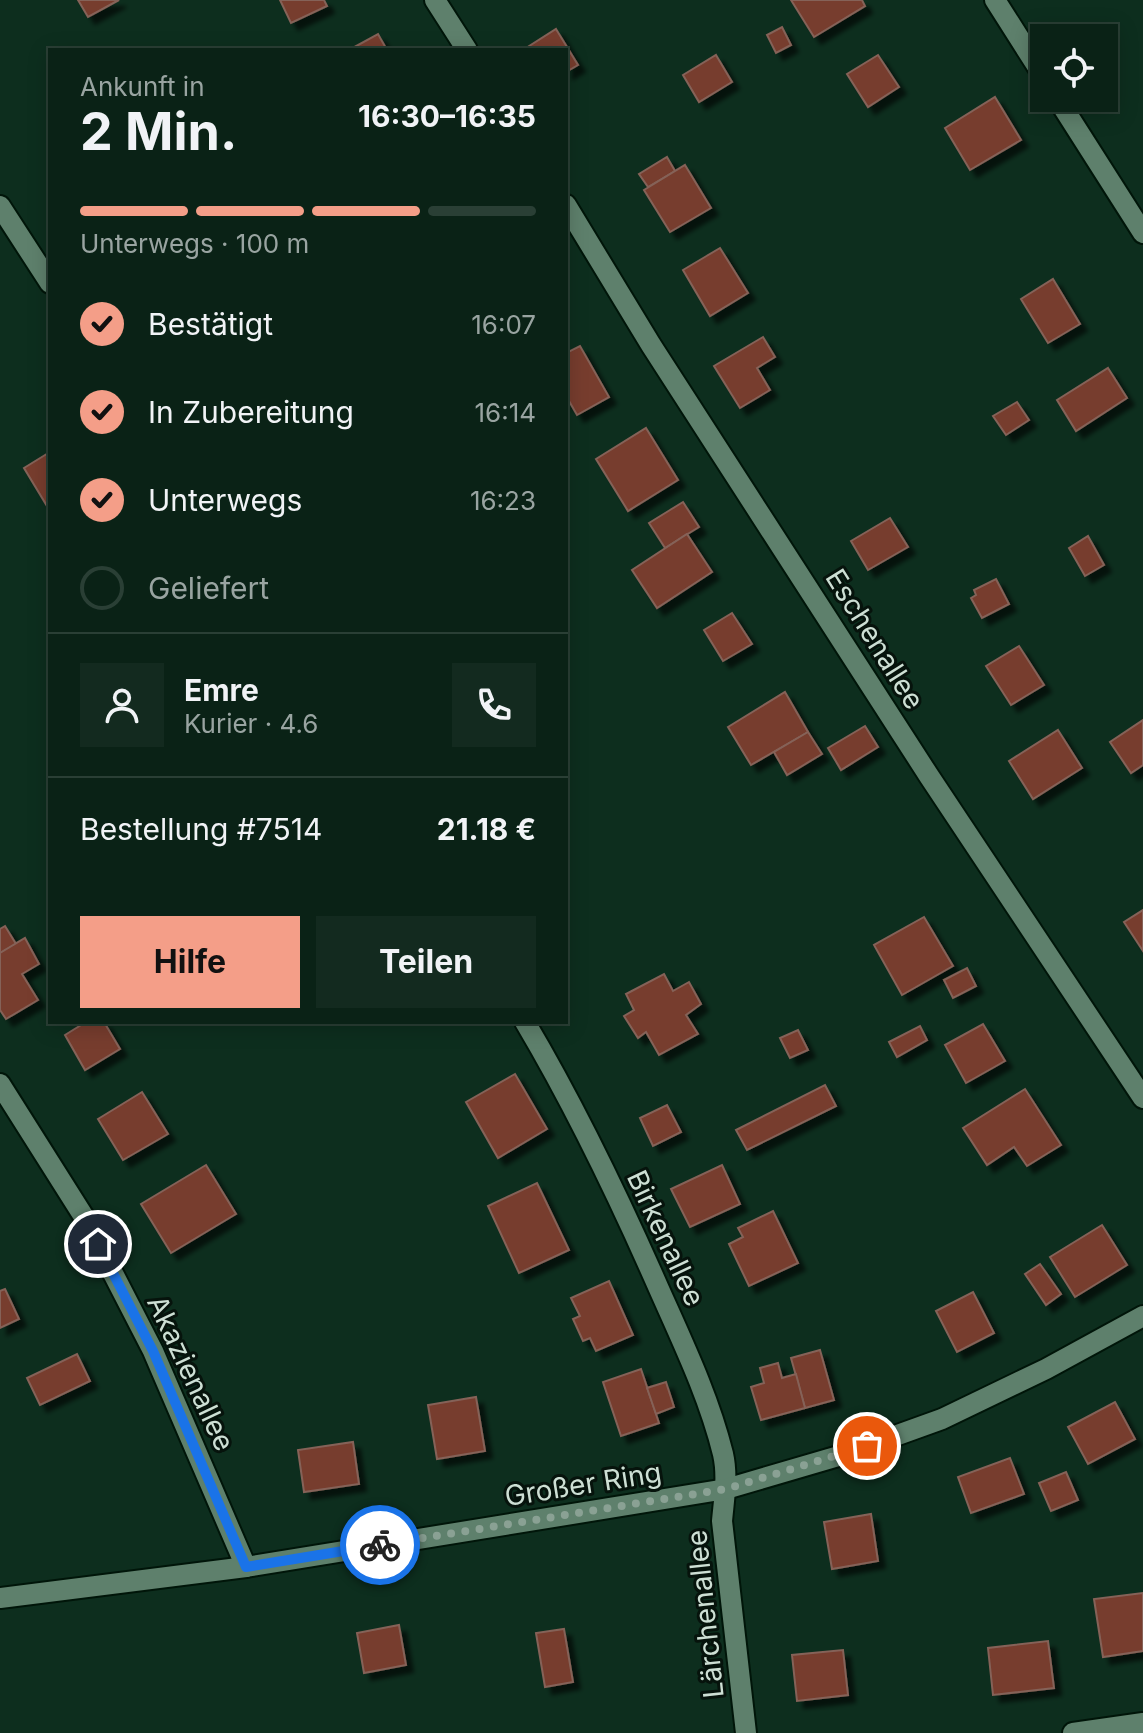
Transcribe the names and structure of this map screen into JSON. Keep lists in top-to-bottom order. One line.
{"streets":{"street":["Eschenallee","Birkenallee","Akazienallee","Großer Ring","Lärchenallee"]},"crossings":[["Birkenallee","Großer Ring"],["Birkenallee","Lärchenallee"],["Akazienallee","Großer Ring"],["Großer Ring","Lärchenallee"]],"page":{"heading":["2 Min.","Ankunft in","16:30–16:35"],"panel":["Emre","Kurier · 4.6","Bestellung #7514","21.18 €"],"bar":"Unterwegs · 100 m","list":[["Bestätigt","16:07"],["In Zubereitung","16:14"],["Unterwegs","16:23"],"Geliefert"],"buttons":["Hilfe","Teilen"]}}
